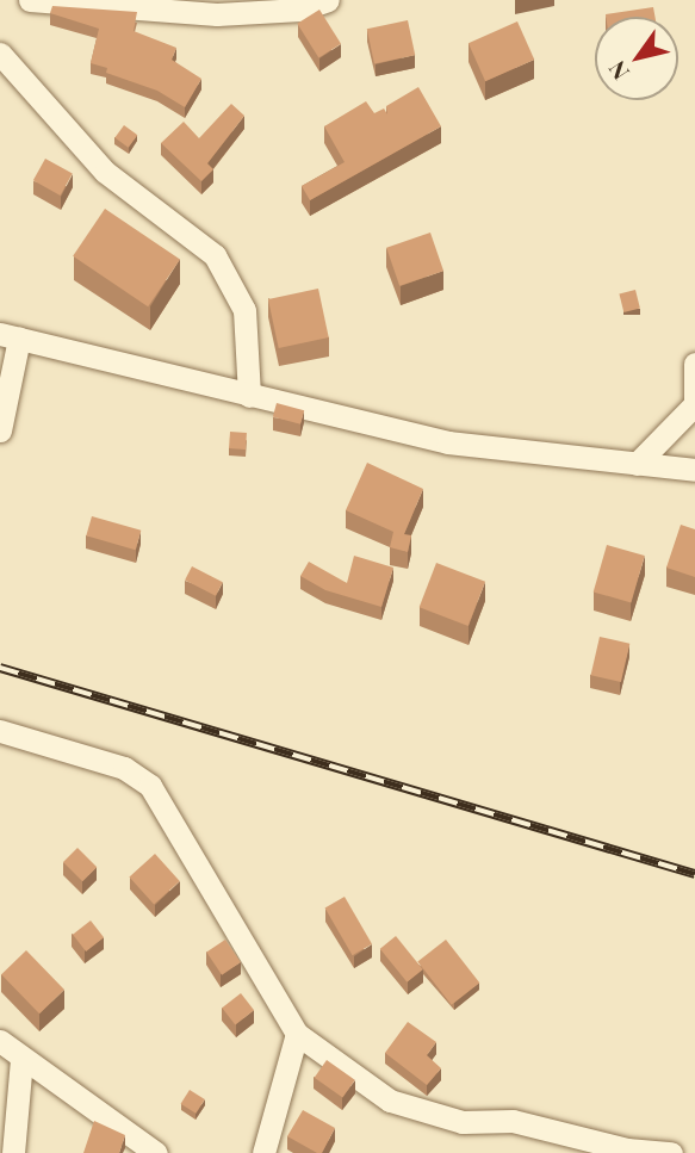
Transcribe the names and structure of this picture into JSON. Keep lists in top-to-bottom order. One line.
{"north":"bottom left"}
